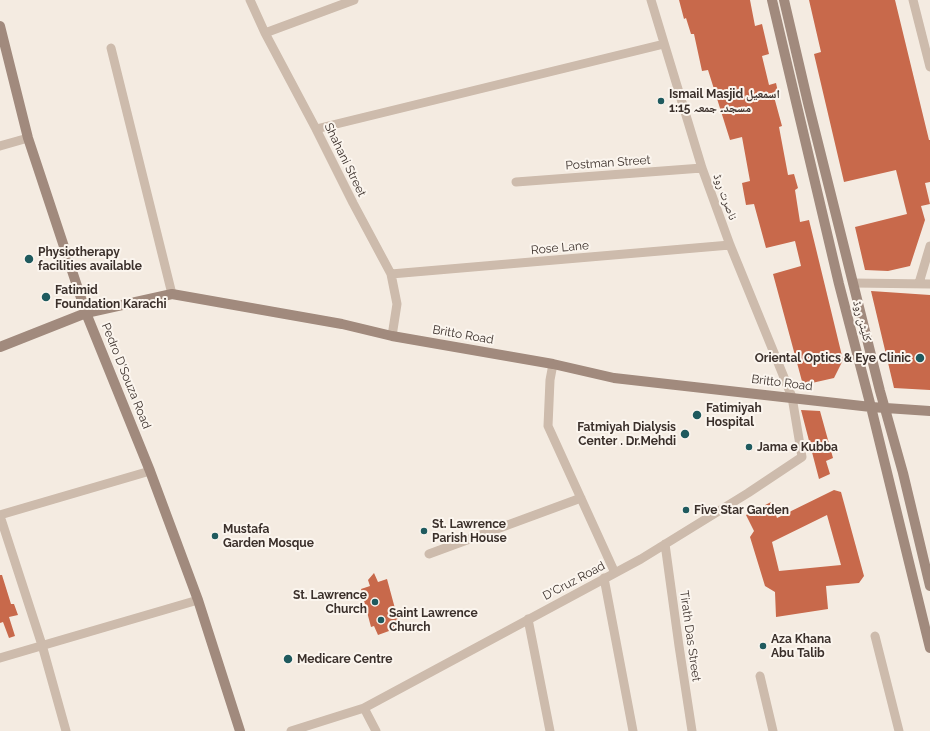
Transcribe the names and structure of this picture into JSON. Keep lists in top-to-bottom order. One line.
{"streets":{"street":["Shahani Street","Postman Street","ناصرت روڈ","Rose Lane","کلیٹن روڈ","Britto Road","Pedro D'Souza Road","D'Cruz Road","Tirath Das Street"]},"crossings":[["Shahani Street","Rose Lane"],["Shahani Street","Britto Road"],["Postman Street","ناصرت روڈ"],["ناصرت روڈ","Rose Lane"],["ناصرت روڈ","Britto Road"],["ناصرت روڈ","D'Cruz Road"],["کلیٹن روڈ","Britto Road"],["Britto Road","Pedro D'Souza Road"],["Britto Road","D'Cruz Road"],["D'Cruz Road","Tirath Das Street"]],"places":["Ismail Masjid اسمعیل مسجد۔ جمعہ 1:15","Physiotherapy facilities available","Fatimid Foundation Karachi","Oriental Optics & Eye Clinic","Fatimiyah Hospital","Fatmiyah Dialysis Center . Dr.Mehdi","Jama e Kubba","Five Star Garden","St. Lawrence Parish House","Mustafa Garden Mosque","St. Lawrence Church","Saint Lawrence Church","Aza Khana Abu Talib","Medicare Centre"]}
